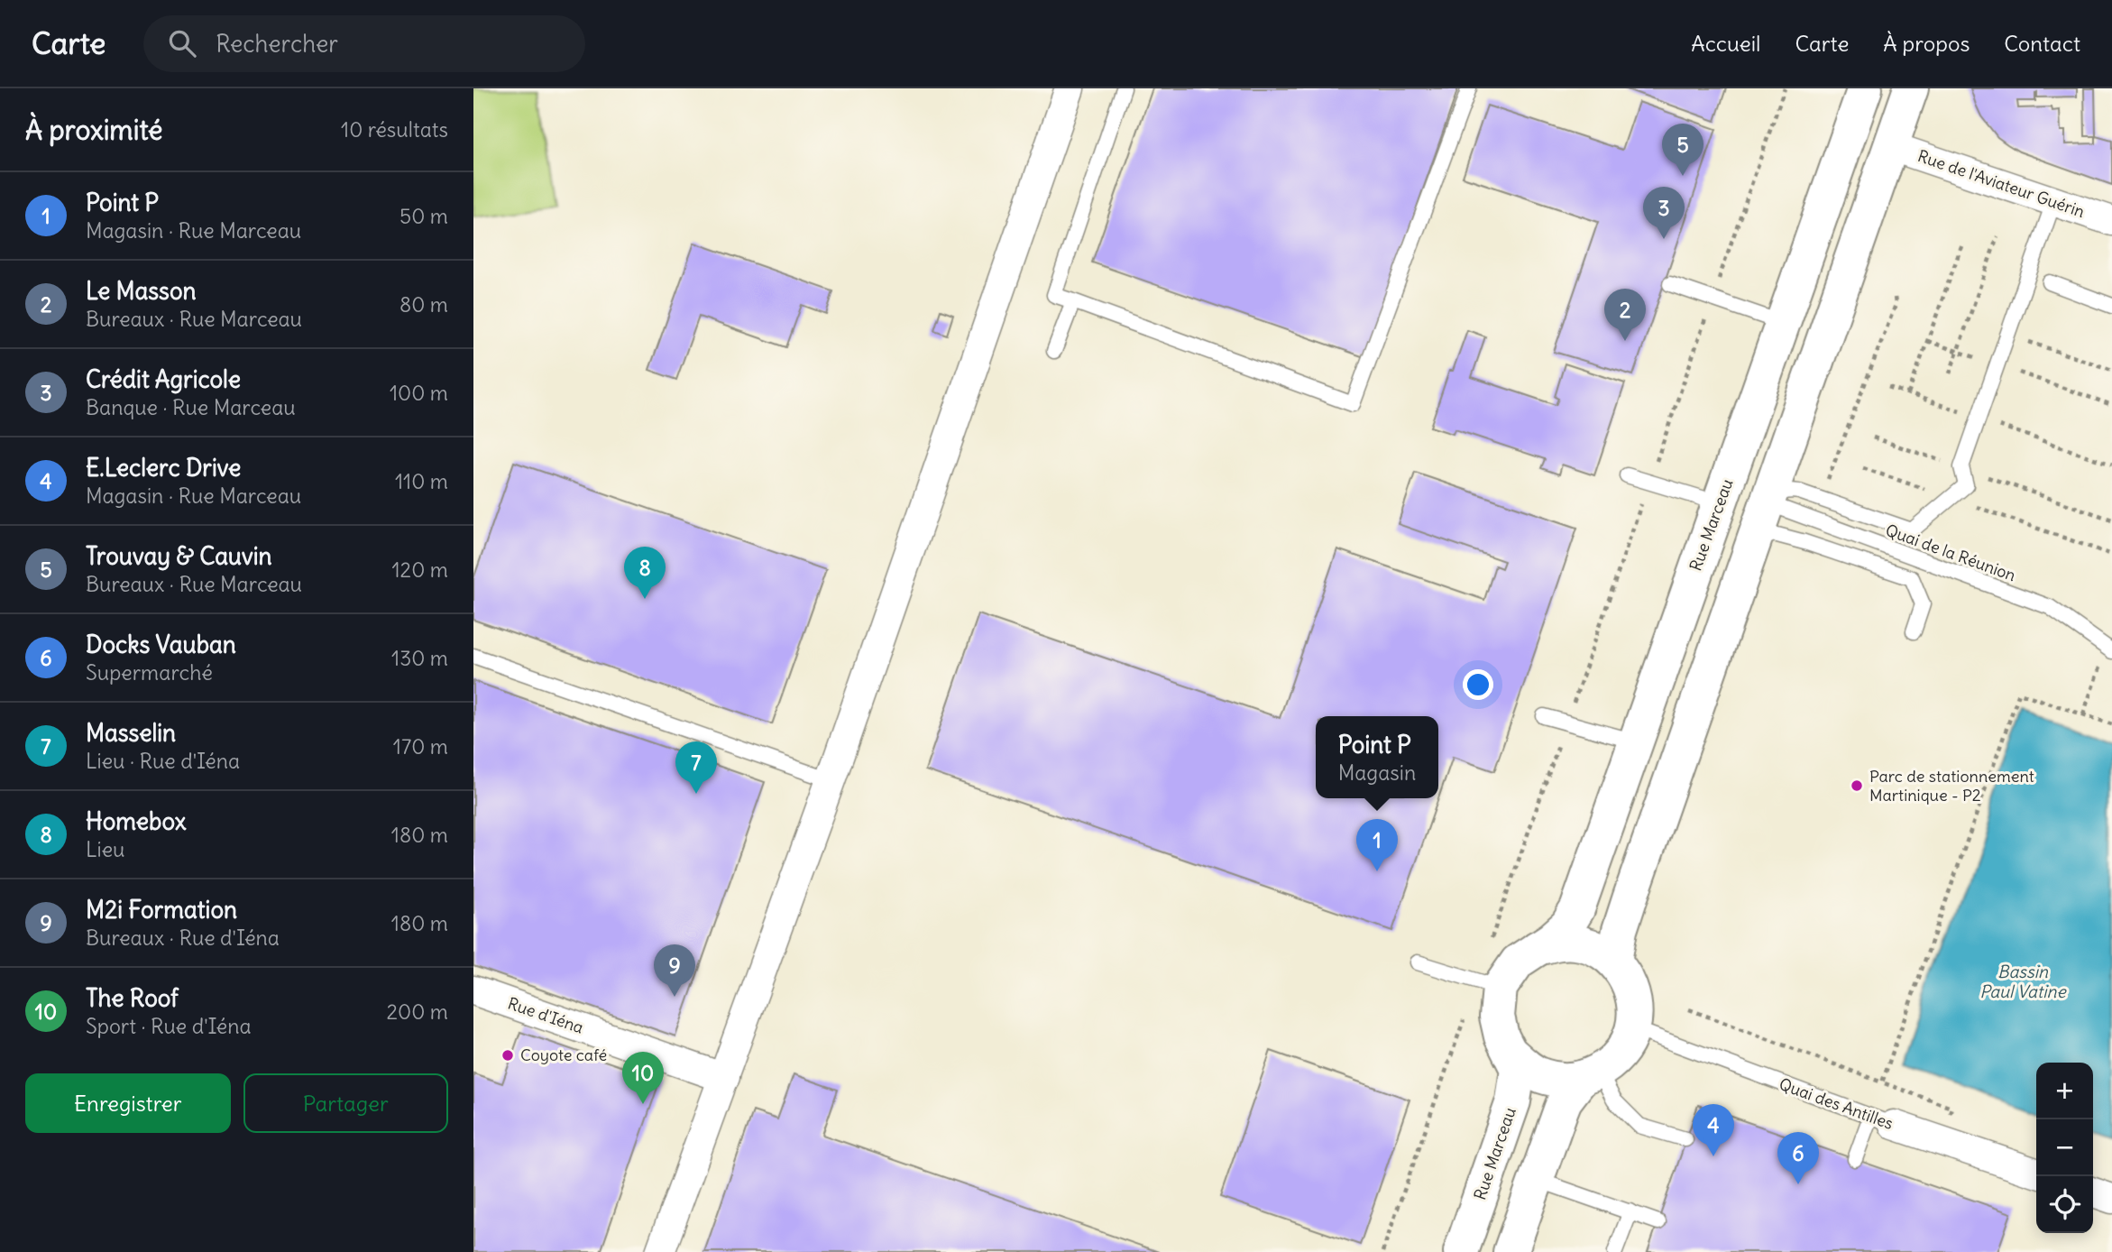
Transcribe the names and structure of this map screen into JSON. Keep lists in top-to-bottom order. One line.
{"streets":{"main road":["Rue Marceau"],"street":["Rue de l'Aviateur Guérin","Rue d'Iéna","Quai des Antilles"],"lane":["Quai de la Réunion"]},"crossings":[["Rue Marceau","Quai des Antilles"]],"water":["Bassin Paul Vatine"],"places":["Parc de stationnement Martinique - P2","Coyote café"],"page":{"header":"Carte","search":"Rechercher","nav":["Accueil","Carte","À propos","Contact"],"heading":["À proximité","10 résultats"],"pins":["5","3","2","8","7","1","9","10","4","6"],"list":[{"mark":"1","name":"Point P","note":"Magasin · Rue Marceau","value":"50 m"},{"mark":"2","name":"Le Masson","note":"Bureaux · Rue Marceau","value":"80 m"},{"mark":"3","name":"Crédit Agricole","note":"Banque · Rue Marceau","value":"100 m"},{"mark":"4","name":"E.Leclerc Drive","note":"Magasin · Rue Marceau","value":"110 m"},{"mark":"5","name":"Trouvay & Cauvin","note":"Bureaux · Rue Marceau","value":"120 m"},{"mark":"6","name":"Docks Vauban","note":"Supermarché","value":"130 m"},{"mark":"7","name":"Masselin","note":"Lieu · Rue d'Iéna","value":"170 m"},{"mark":"8","name":"Homebox","note":"Lieu","value":"180 m"},{"mark":"9","name":"M2i Formation","note":"Bureaux · Rue d'Iéna","value":"180 m"},{"mark":"10","name":"The Roof","note":"Sport · Rue d'Iéna","value":"200 m"}],"popup":["Point P","Magasin"],"buttons":["Enregistrer","Partager"],"map_buttons":["+","−"]}}
